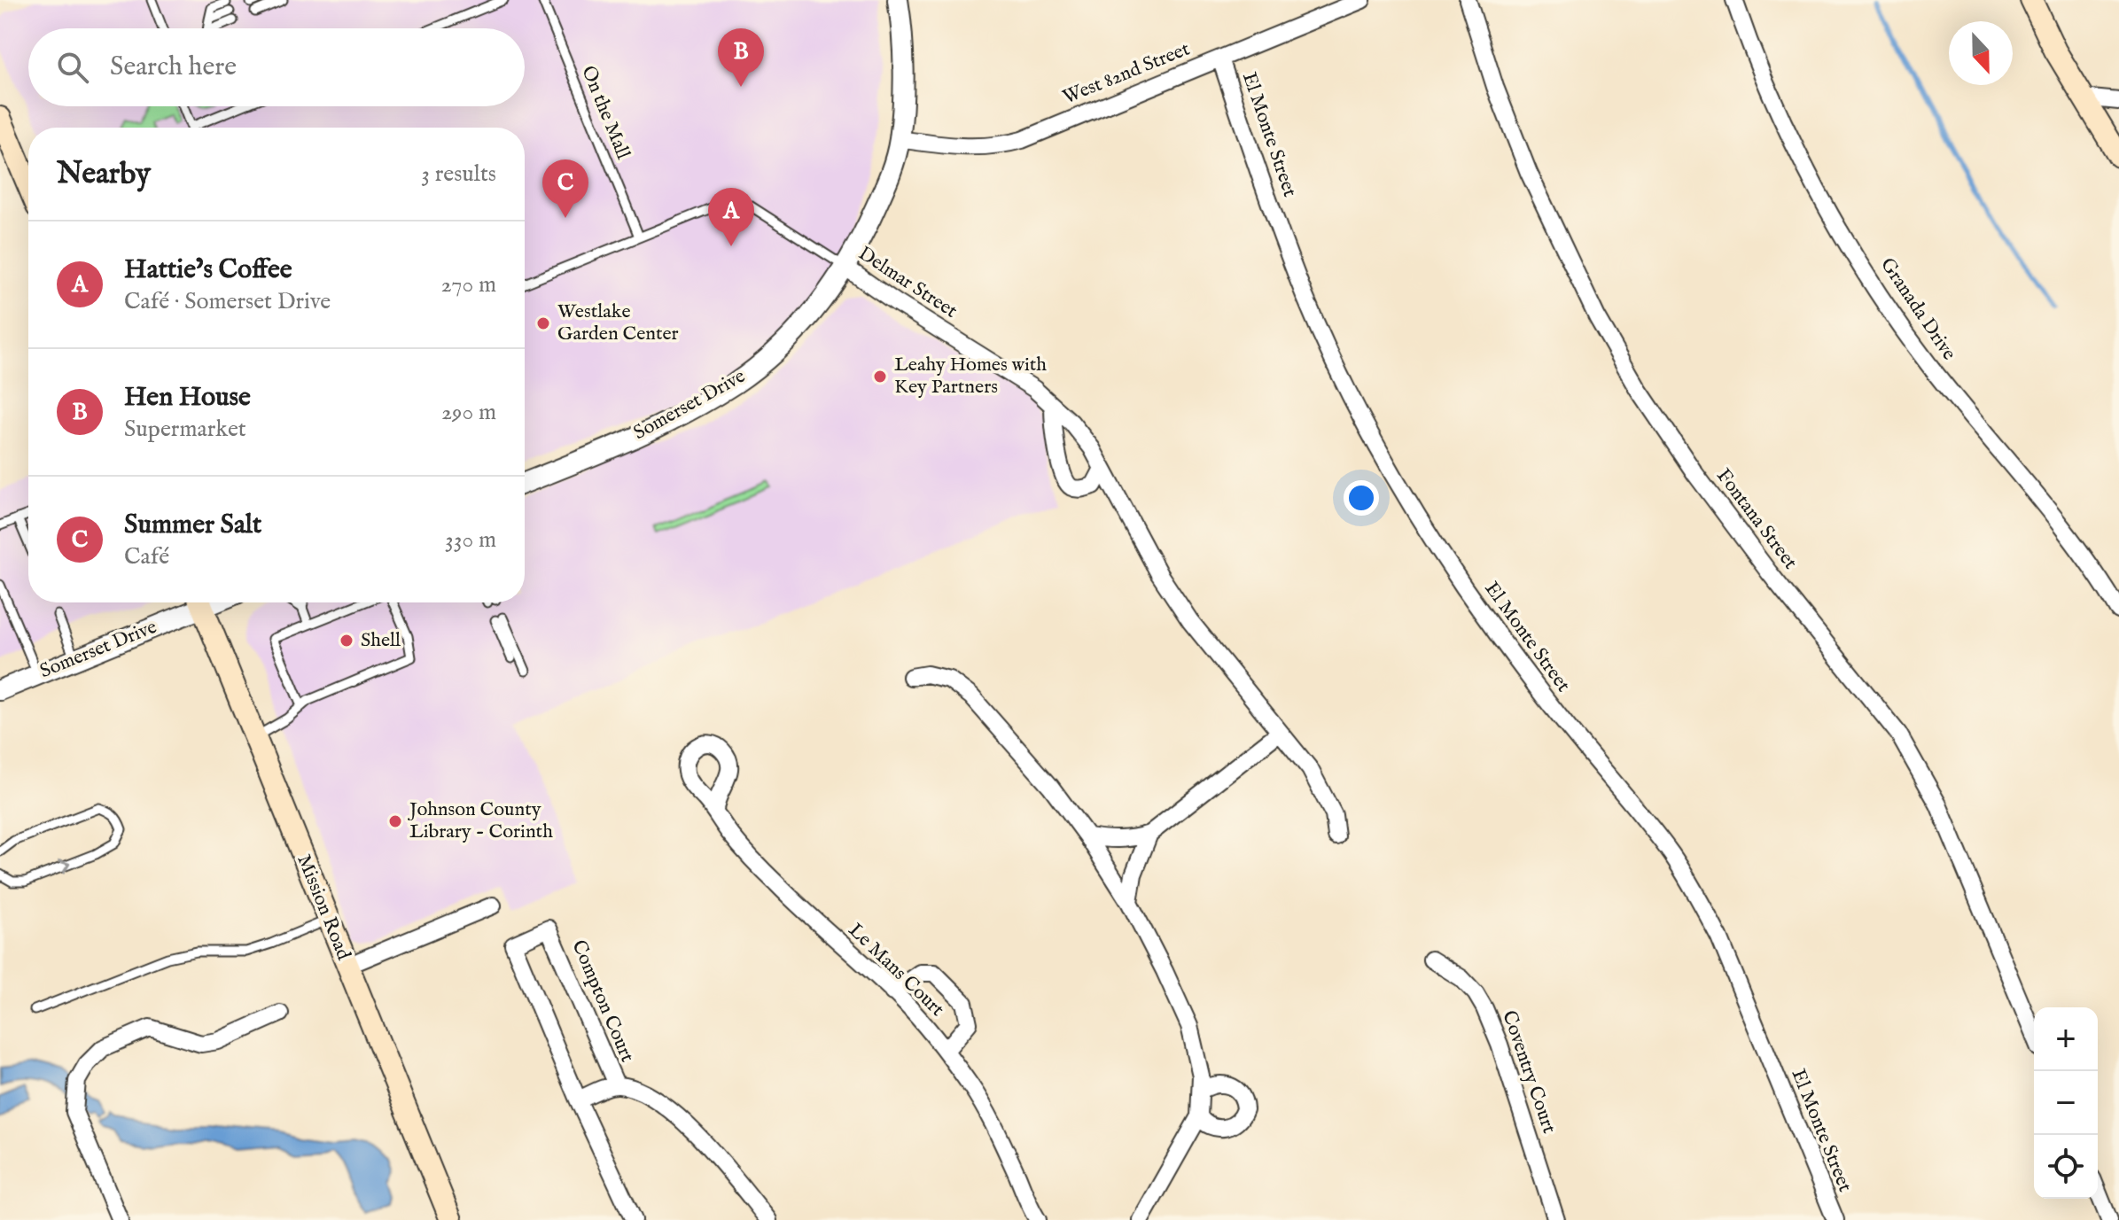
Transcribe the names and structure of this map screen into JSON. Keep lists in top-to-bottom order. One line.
{"streets":{"main road":["Mission Road"],"street":["West 82nd Street","El Monte Street","Delmar Street","Granada Drive","Somerset Drive","Fontana Street","Le Mans Court","Compton Court","Coventry Court"],"lane":["On the Mall"]},"crossings":[["West 82nd Street","El Monte Street"],["West 82nd Street","Somerset Drive"],["On the Mall","Delmar Street"],["Delmar Street","Somerset Drive"]],"places":["Westlake Garden Center","Leahy Homes with Key Partners","Shell","Johnson County Library - Corinth"],"north":"bottom","page":{"pins":["B","C","A"],"search":"Search here","heading":["Nearby","3 results"],"list":[{"mark":"A","name":"Hattie’s Coffee","note":"Café · Somerset Drive","value":"270 m"},{"mark":"B","name":"Hen House","note":"Supermarket","value":"290 m"},{"mark":"C","name":"Summer Salt","note":"Café","value":"330 m"}],"map_buttons":["+","−"]}}
